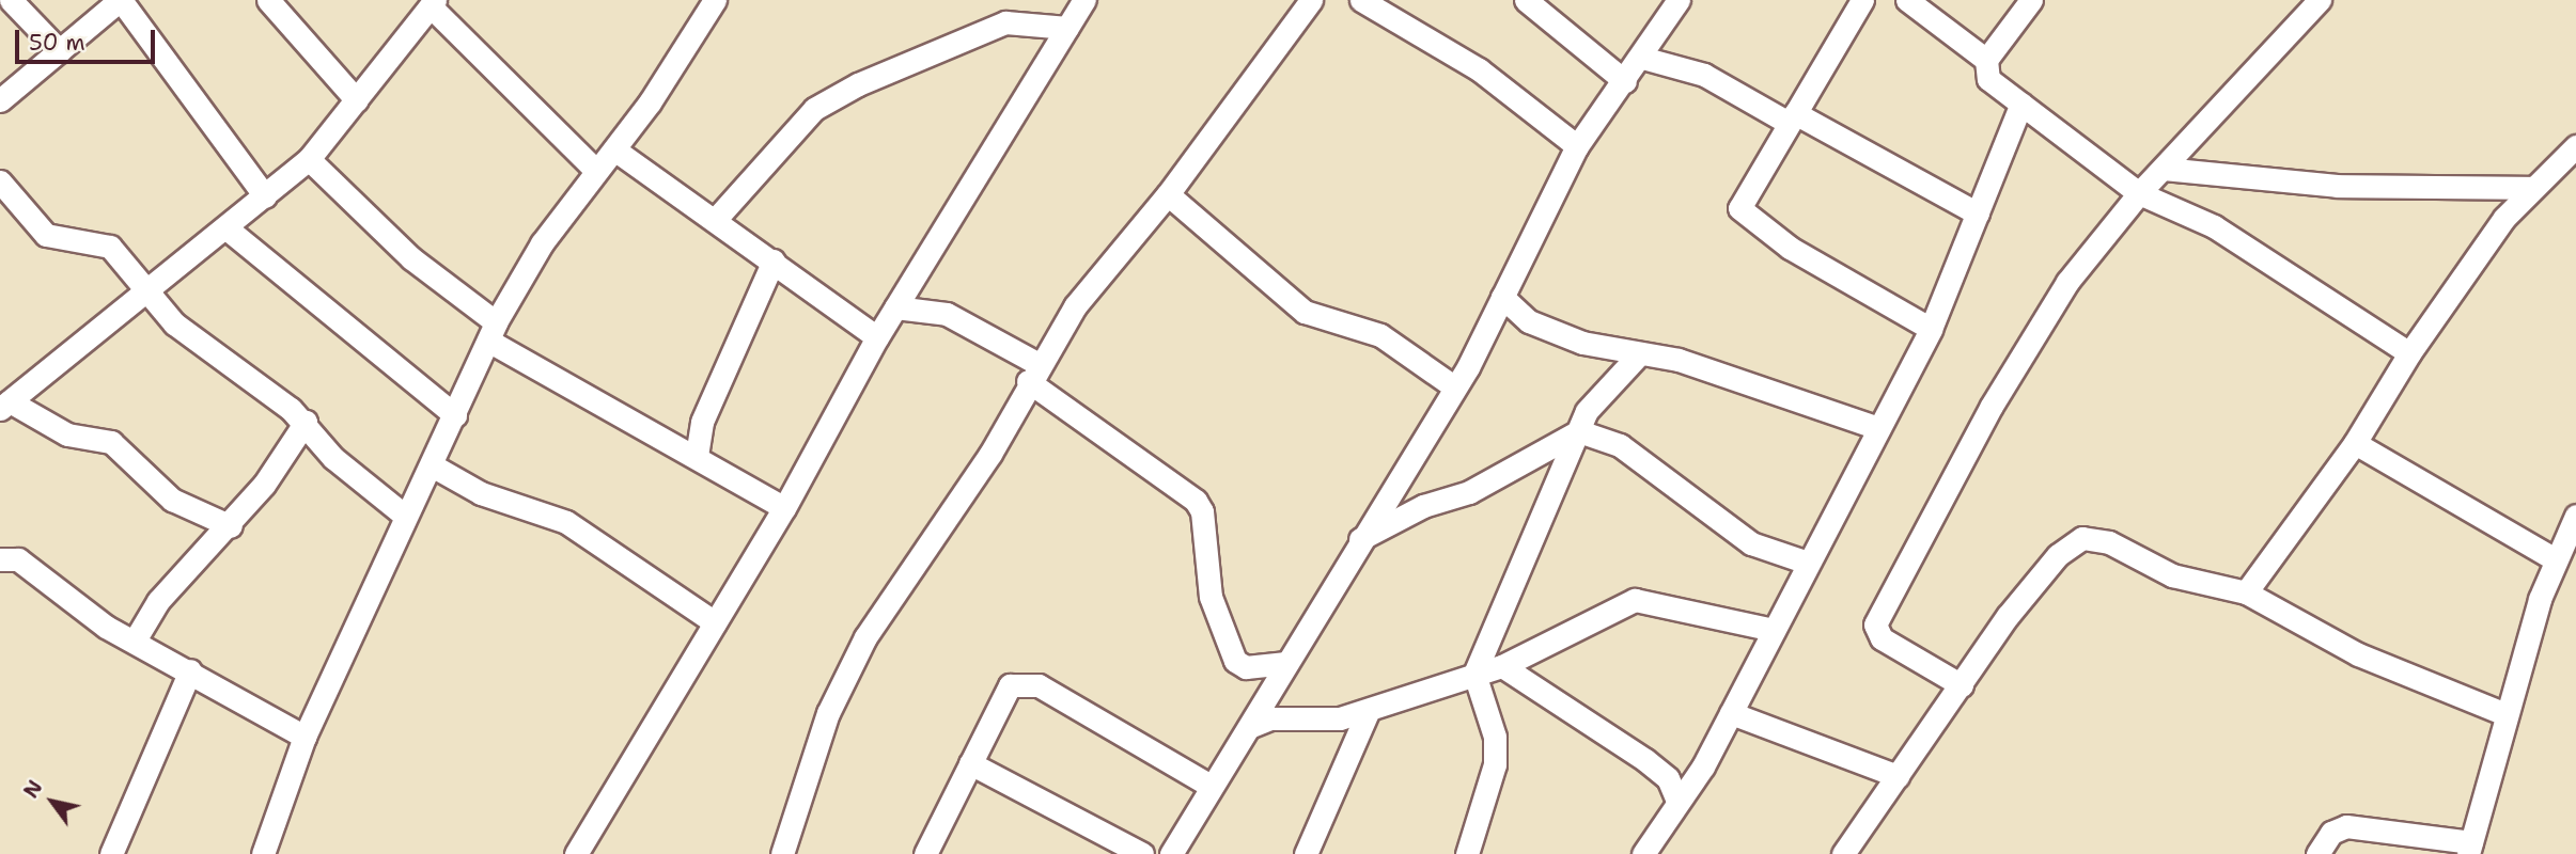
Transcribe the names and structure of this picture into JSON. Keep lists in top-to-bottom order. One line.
{"scale_bar":"50 m","north":"top left"}
